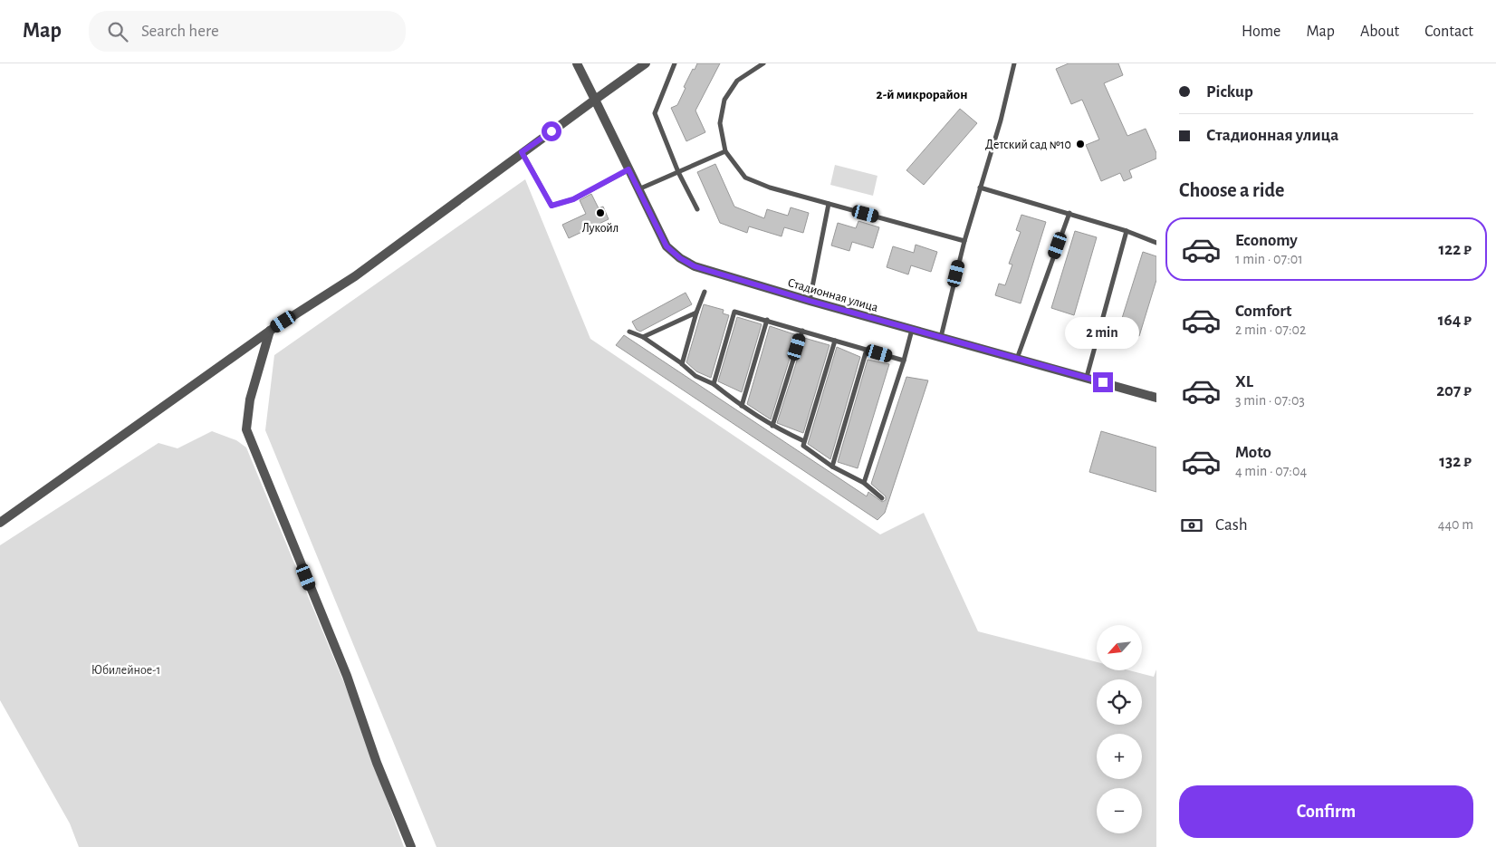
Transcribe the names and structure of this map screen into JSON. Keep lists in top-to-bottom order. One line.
{"streets":{"street":["Стадионная улица"]},"districts":["2-й микрорайон"],"parks":["Юбилейное-1"],"places":["Детский сад №10","Лукойл"],"north":"bottom left","page":{"header":"Map","search":"Search here","nav":["Home","Map","About","Contact"],"banner":["Pickup","Стадионная улица"],"heading":"Choose a ride","list":[{"name":"Economy","note":"1 min · 07:01","value":"122 ₽"},{"name":"Comfort","note":"2 min · 07:02","value":"164 ₽"},{"name":"XL","note":"3 min · 07:03","value":"207 ₽"},{"name":"Moto","note":"4 min · 07:04","value":"132 ₽"}],"bubble":"2 min","pay":["Cash","440 m"],"map_buttons":["+","−"],"buttons":"Confirm"}}
